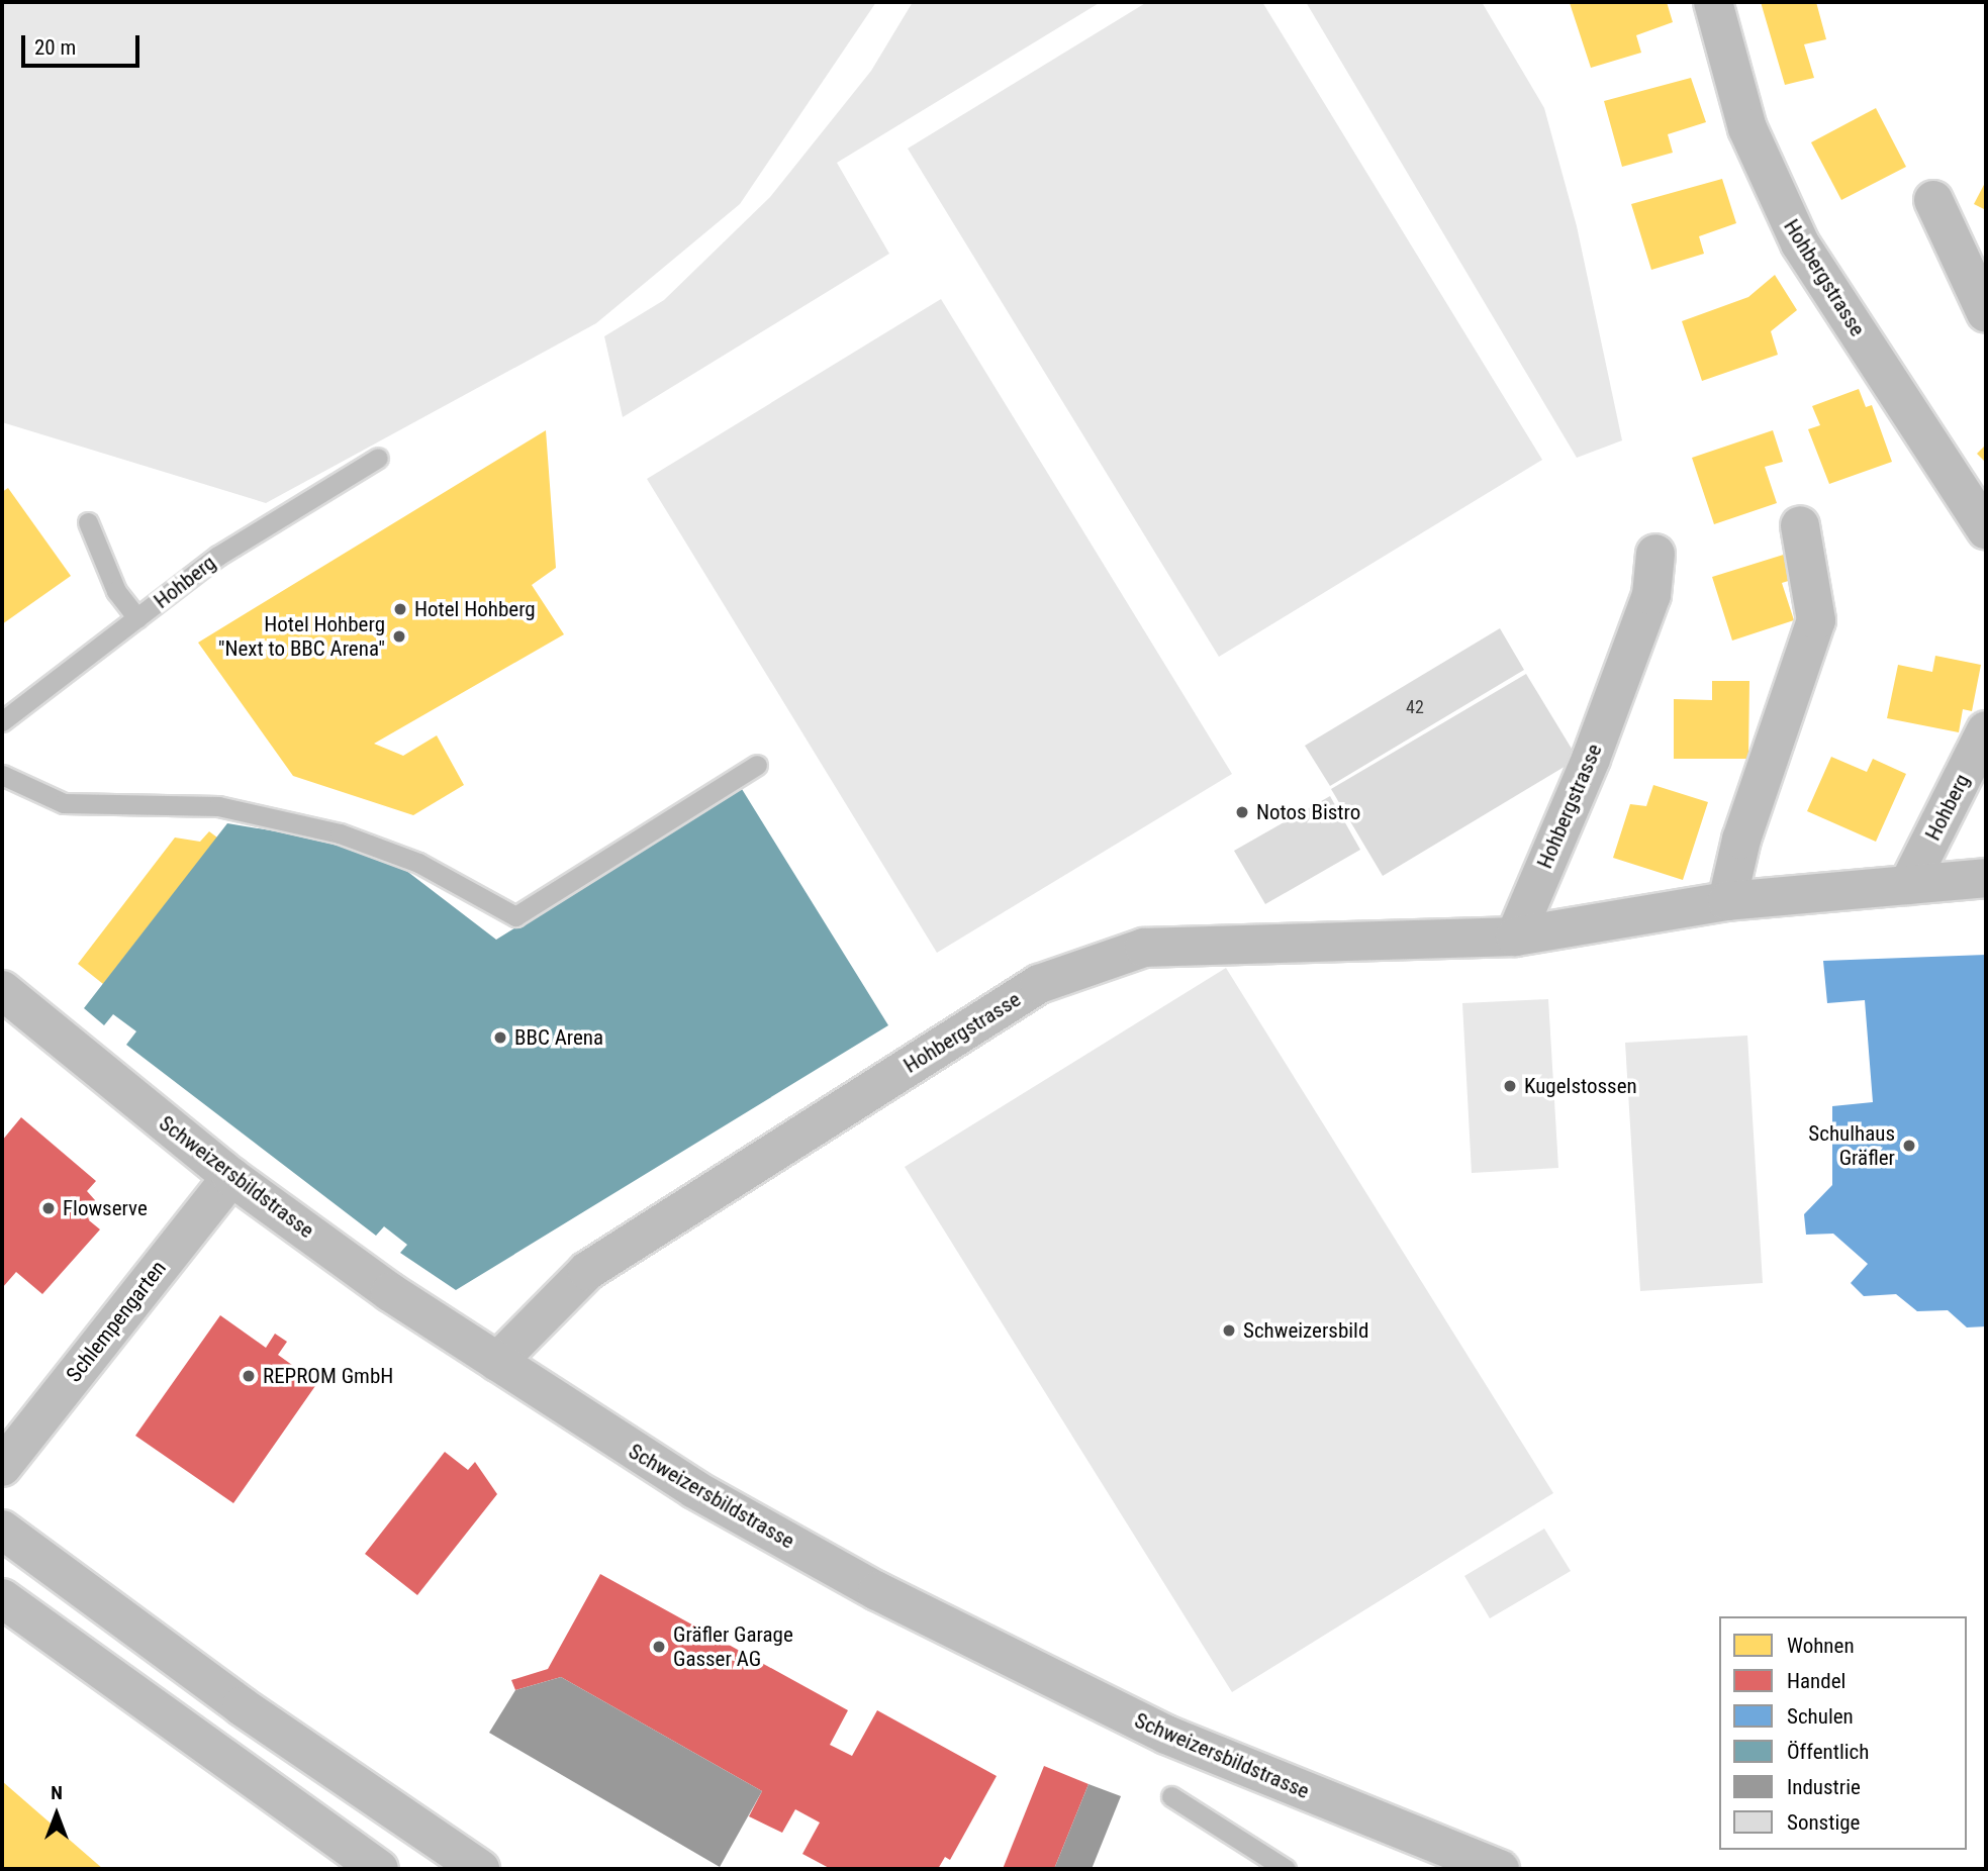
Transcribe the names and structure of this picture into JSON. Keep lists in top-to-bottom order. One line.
{"streets":{"main road":["Hohbergstrasse","Hohberg","Schweizersbildstrasse","Schlempengarten"]},"crossings":[["Hohbergstrasse","Hohberg"],["Hohbergstrasse","Schweizersbildstrasse"],["Schweizersbildstrasse","Schlempengarten"]],"places":["Hotel Hohberg","Hotel Hohberg \"Next to BBC Arena\"","Notos Bistro","BBC Arena","Kugelstossen","Schulhaus Gräfler","Flowserve","Schweizersbild","REPROM GmbH","Gräfler Garage Gasser AG"],"house_numbers":["42"],"legend":["Wohnen","Handel","Schulen","Öffentlich","Industrie","Sonstige"],"scale_bar":"20 m","north":"top"}
